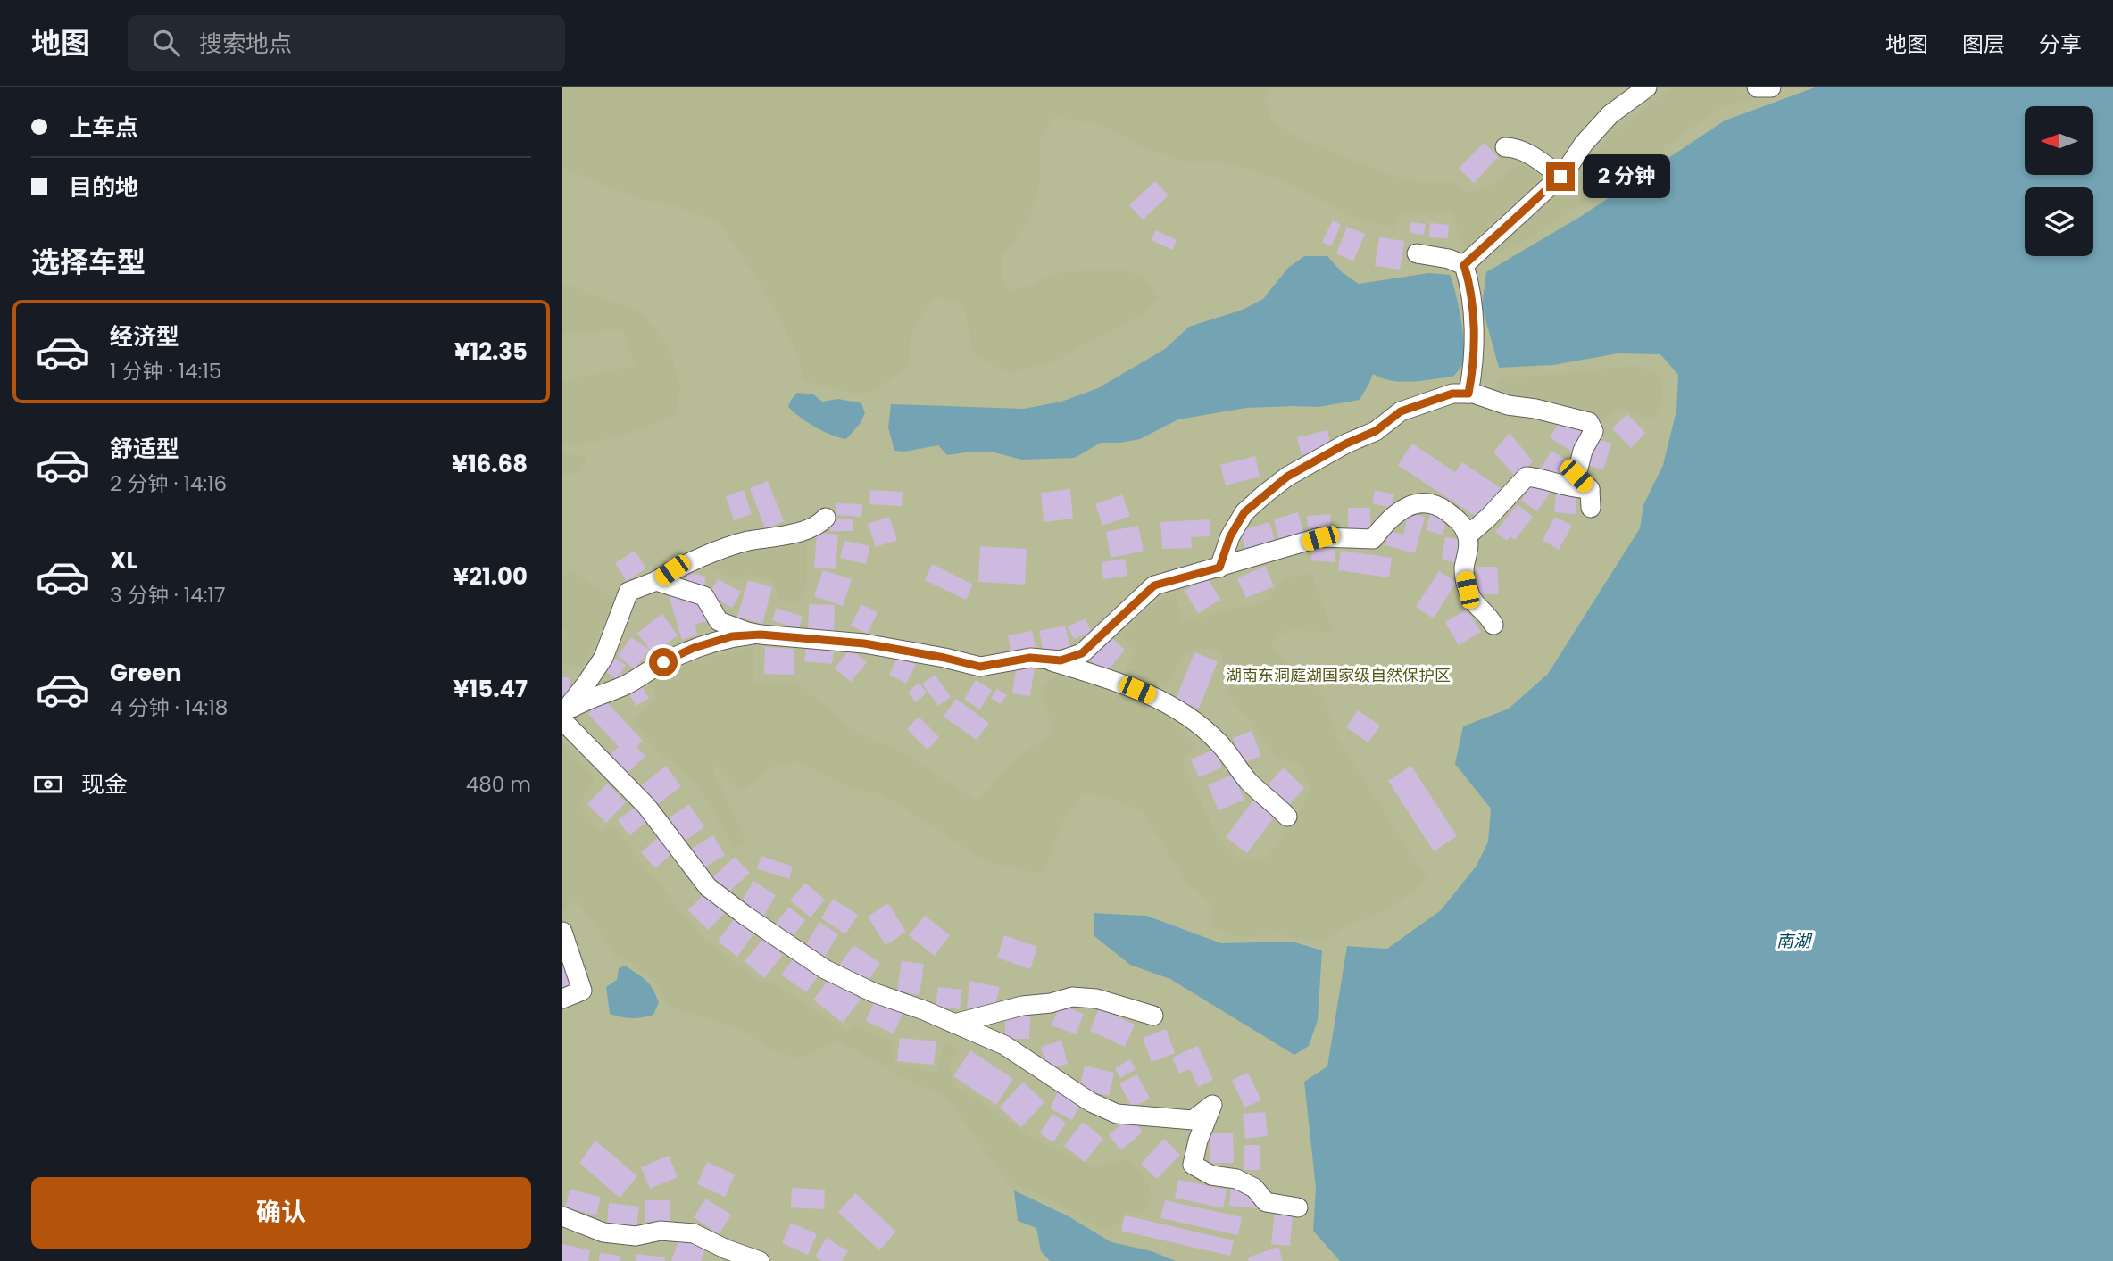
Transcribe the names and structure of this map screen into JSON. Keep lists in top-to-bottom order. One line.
{"water":["南湖"],"parks":["湖南东洞庭湖国家级自然保护区"],"north":"left","page":{"header":"地图","search":"搜索地点","nav":["地图","图层","分享"],"banner":["上车点","目的地"],"bubble":"2 分钟","heading":"选择车型","list":[{"name":"经济型","note":"1 分钟 · 14:15","value":"¥12.35"},{"name":"舒适型","note":"2 分钟 · 14:16","value":"¥16.68"},{"name":"XL","note":"3 分钟 · 14:17","value":"¥21.00"},{"name":"Green","note":"4 分钟 · 14:18","value":"¥15.47"}],"pay":["现金","480 m"],"buttons":"确认"}}
